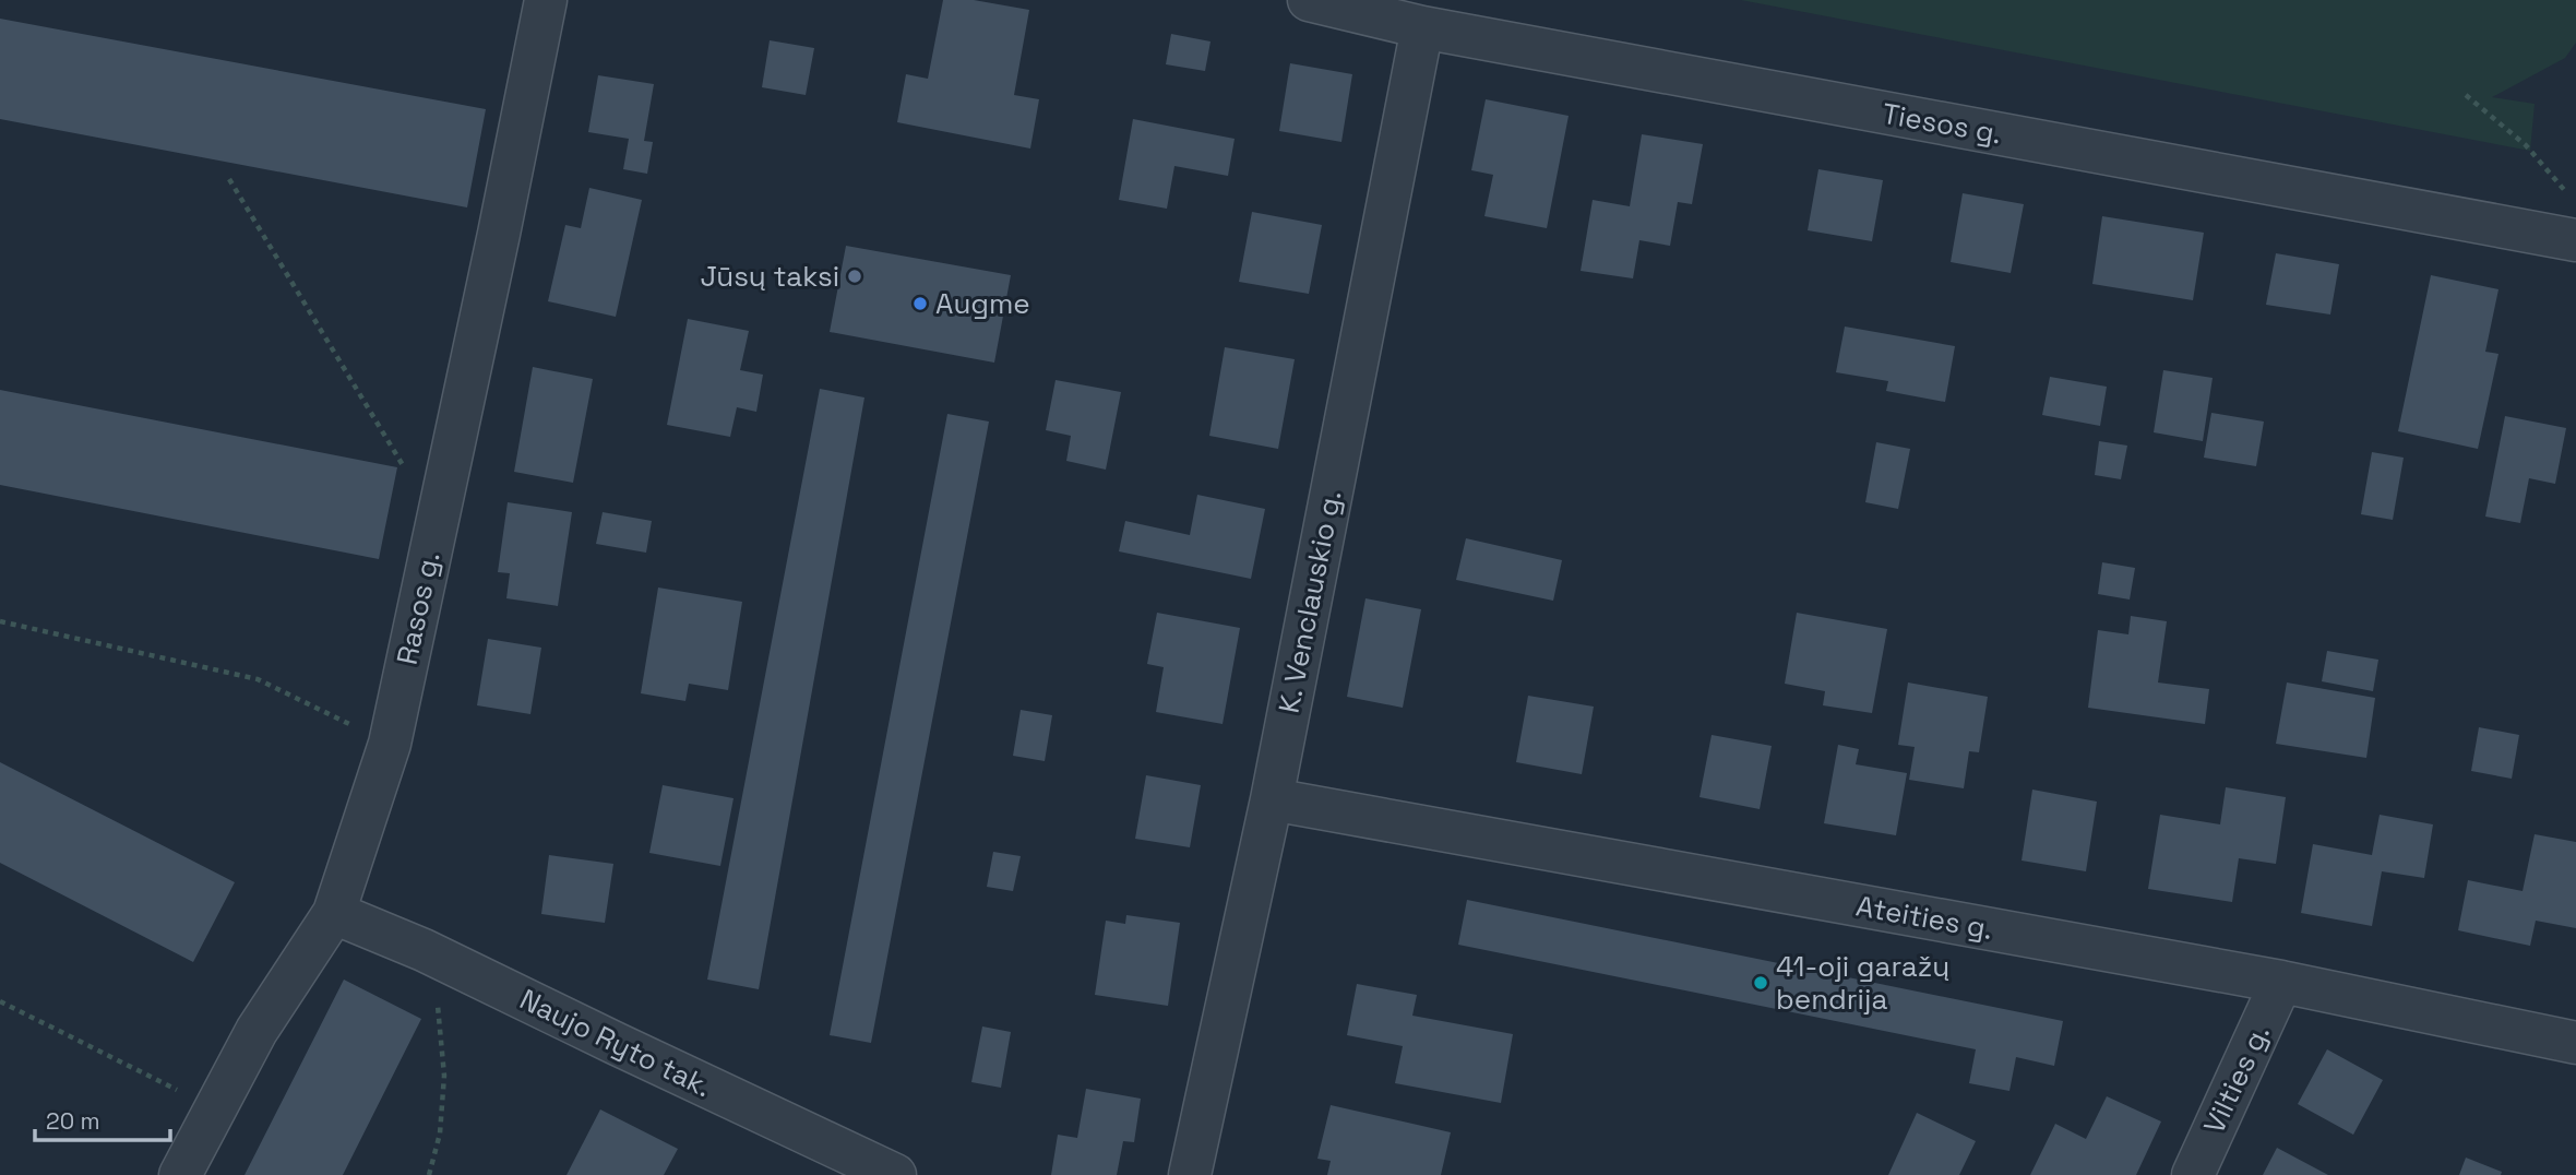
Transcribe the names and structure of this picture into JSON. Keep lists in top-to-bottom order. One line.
{"streets":{"street":["Tiesos g.","K. Venclauskio g.","Rasos g.","Ateities g.","Naujo Ryto tak.","Vilties g."]},"crossings":[["Tiesos g.","K. Venclauskio g."],["K. Venclauskio g.","Ateities g."],["Rasos g.","Naujo Ryto tak."],["Ateities g.","Vilties g."]],"places":["Jūsų taksi","Augme","41-oji garažų bendrija"],"scale_bar":"20 m"}
